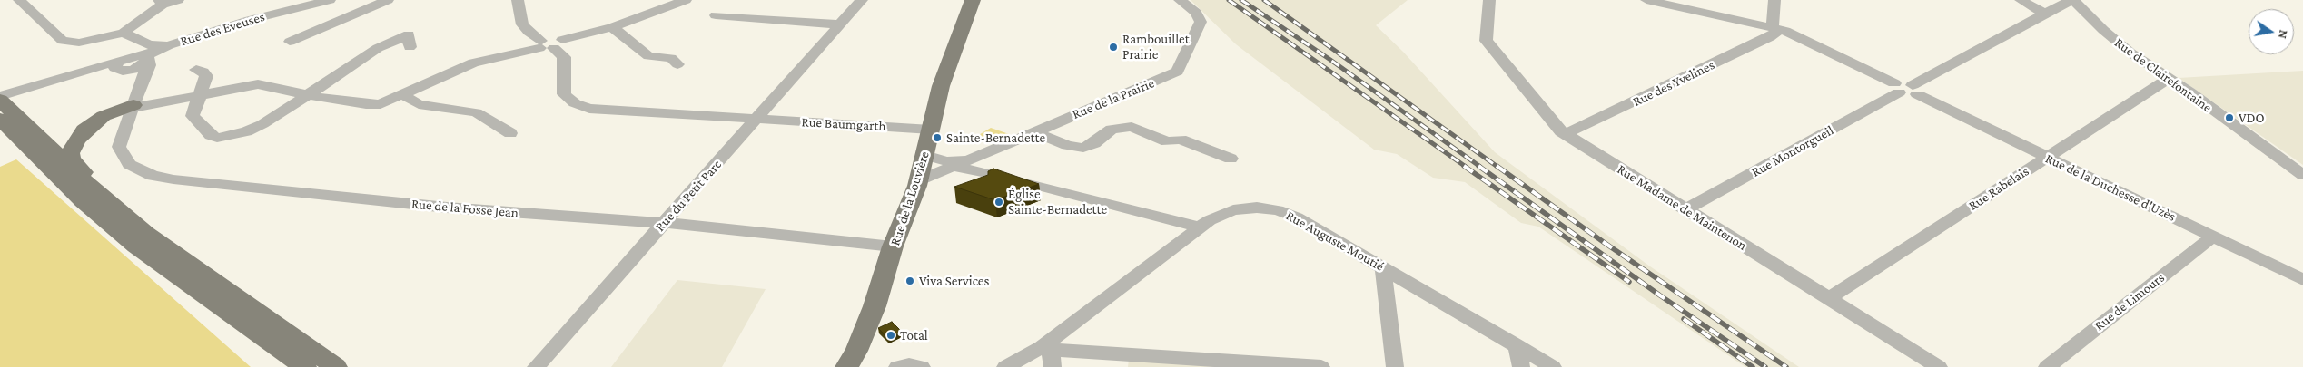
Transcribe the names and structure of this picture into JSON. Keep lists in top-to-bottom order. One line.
{"streets":{"main road":["Rue de la Louvière"],"street":["Rue des Eveuses","Rue de Clairefontaine","Rue des Yvelines","Rue de la Prairie","Rue Baumgarth","Rue Montorgueil","Rue de la Duchesse d'Uzès","Rue Rabelais","Rue du Petit Parc","Rue Madame de Maintenon","Rue de la Fosse Jean","Rue Auguste Moutié","Rue de Limours"]},"crossings":[["Rue des Eveuses","Rue de la Fosse Jean"],["Rue de Clairefontaine","Rue Montorgueil"],["Rue de Clairefontaine","Rue Rabelais"],["Rue des Yvelines","Rue de la Duchesse d'Uzès"],["Rue des Yvelines","Rue Madame de Maintenon"],["Rue de la Prairie","Rue de la Louvière"],["Rue Baumgarth","Rue du Petit Parc"],["Rue Baumgarth","Rue de la Louvière"],["Rue Montorgueil","Rue de la Duchesse d'Uzès"],["Rue Montorgueil","Rue Madame de Maintenon"],["Rue de la Duchesse d'Uzès","Rue Rabelais"],["Rue de la Duchesse d'Uzès","Rue de Limours"],["Rue Rabelais","Rue Madame de Maintenon"],["Rue du Petit Parc","Rue de la Fosse Jean"],["Rue de la Louvière","Rue de la Fosse Jean"]],"places":["Rambouillet Prairie","VDO","Sainte-Bernadette","Église Sainte-Bernadette","Viva Services","Total"],"north":"right"}
